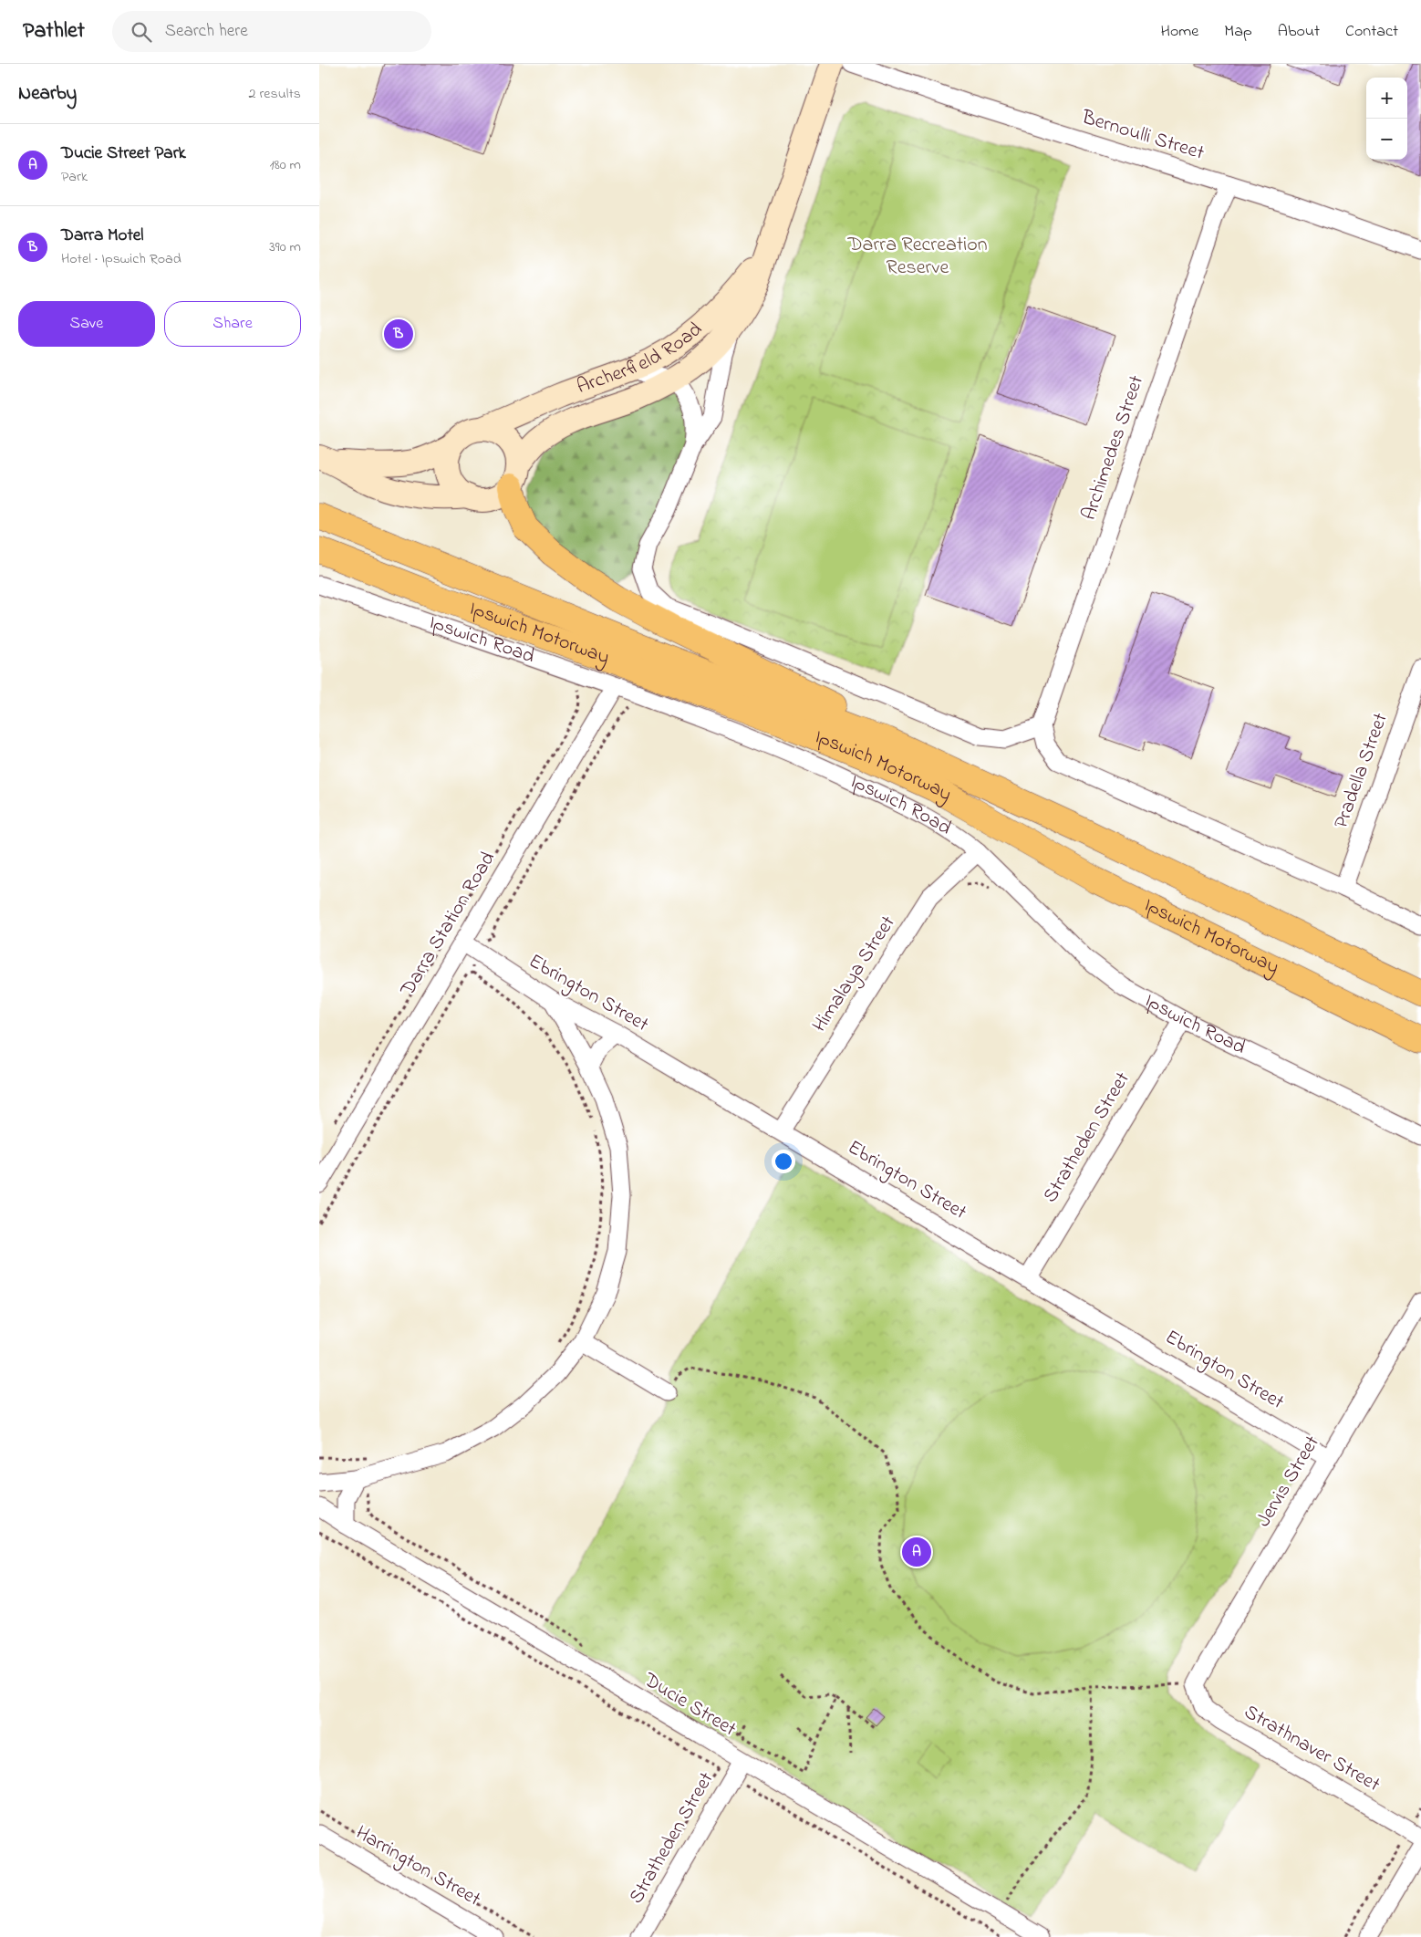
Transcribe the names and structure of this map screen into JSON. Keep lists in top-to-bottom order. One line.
{"streets":{"highway":["Ipswich Motorway"],"main road":["Archerfield Road"],"street":["Bernoulli Street","Archimedes Street","Ipswich Road","Pradella Street","Darra Station Road","Himalaya Street","Ebrington Street","Stratheden Street","Jervis Street","Ducie Street","Strathnaver Street","Harrington Street"]},"crossings":[["Bernoulli Street","Archimedes Street"],["Ipswich Road","Darra Station Road"],["Ipswich Road","Himalaya Street"],["Ipswich Road","Stratheden Street"],["Darra Station Road","Ebrington Street"],["Himalaya Street","Ebrington Street"],["Ebrington Street","Stratheden Street"],["Ebrington Street","Jervis Street"],["Stratheden Street","Ducie Street"],["Jervis Street","Strathnaver Street"]],"parks":["Darra Recreation Reserve"],"page":{"header":"Pathlet","search":"Search here","nav":["Home","Map","About","Contact"],"heading":["Nearby","2 results"],"map_buttons":["+","−"],"list":[{"mark":"A","name":"Ducie Street Park","note":"Park","value":"180 m"},{"mark":"B","name":"Darra Motel","note":"Hotel · Ipswich Road","value":"390 m"}],"buttons":["Save","Share"],"pins":["B","A"]}}
